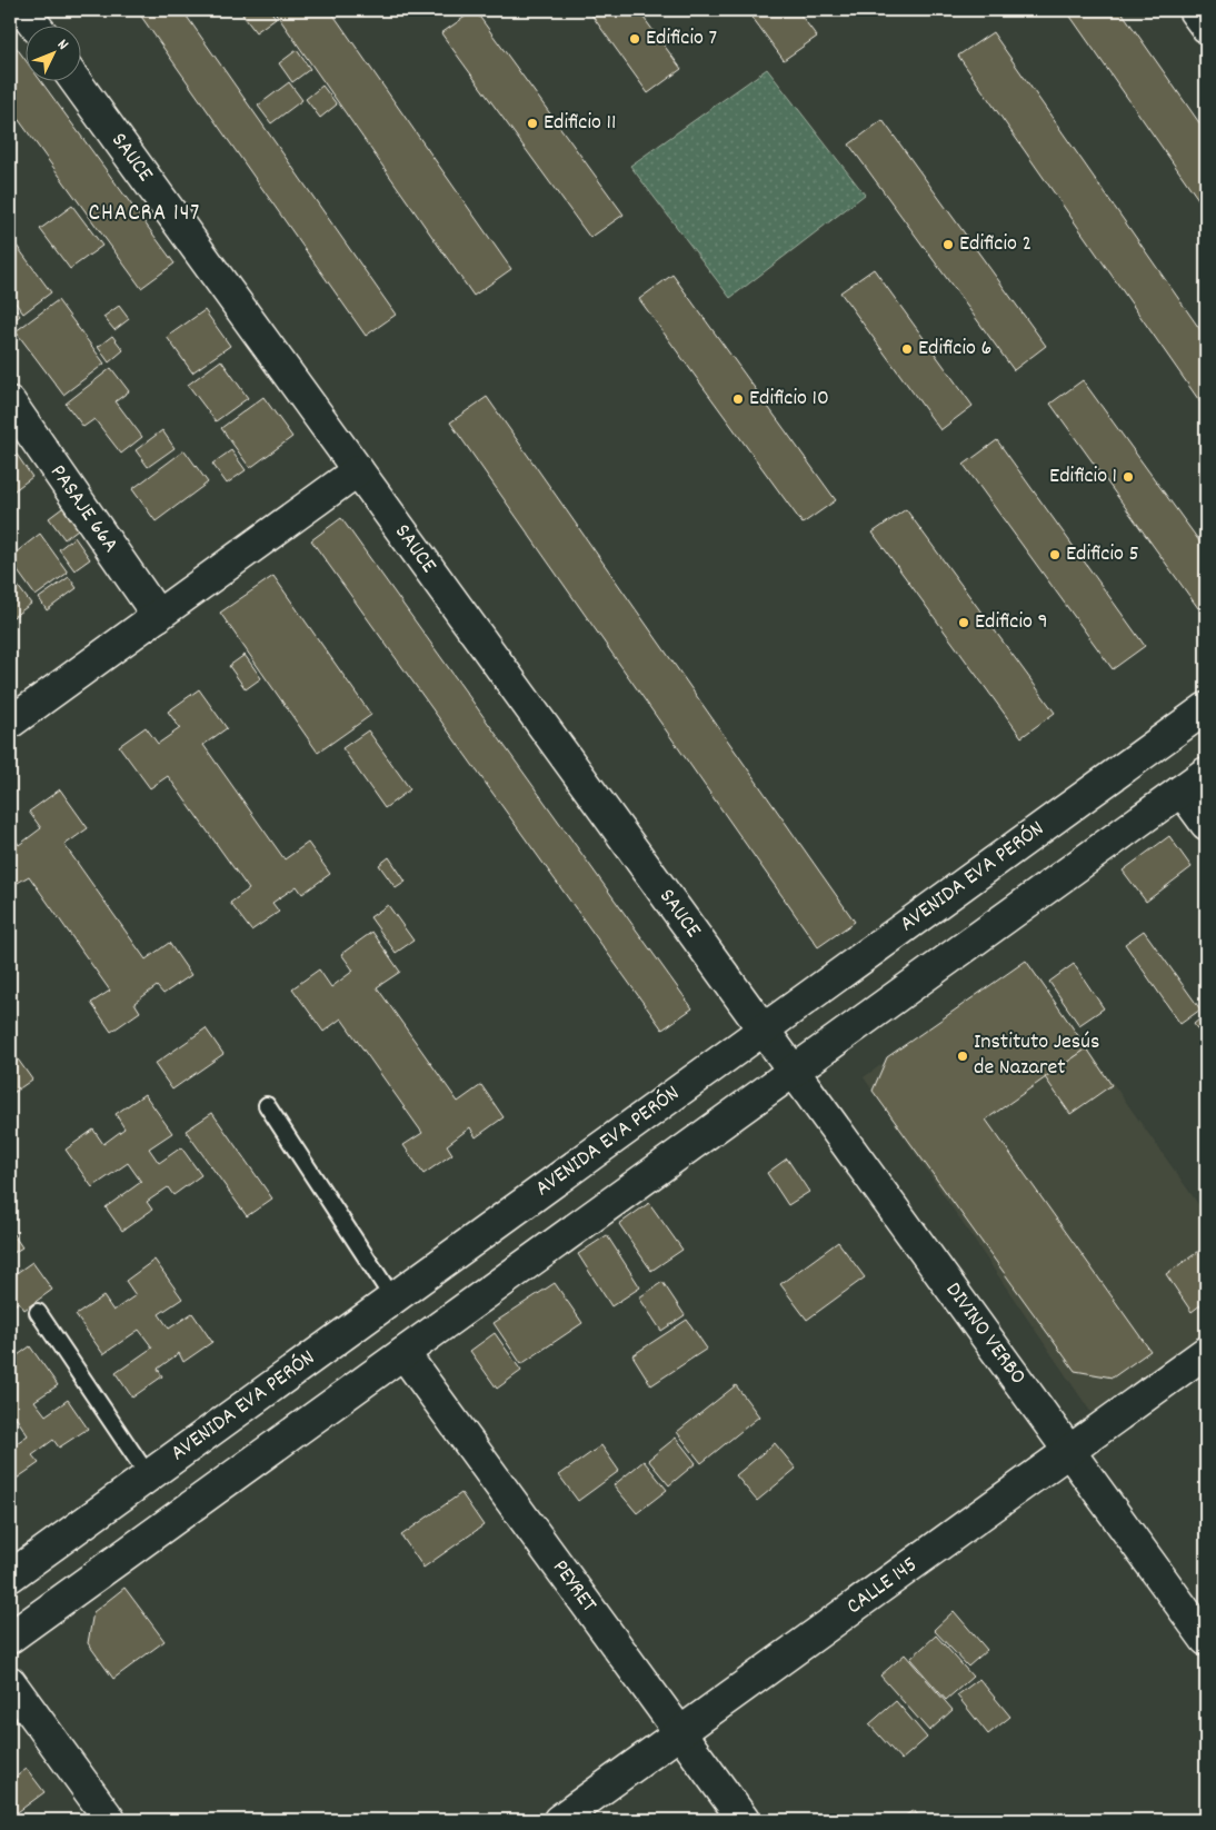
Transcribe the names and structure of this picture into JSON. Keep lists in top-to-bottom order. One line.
{"streets":{"street":["SAUCE","PASAJE 66A","AVENIDA EVA PERÓN","DIVINO VERBO","PEYRET","CALLE 145"]},"crossings":[["SAUCE","AVENIDA EVA PERÓN"],["SAUCE","DIVINO VERBO"],["AVENIDA EVA PERÓN","DIVINO VERBO"],["DIVINO VERBO","CALLE 145"],["PEYRET","CALLE 145"]],"districts":["CHACRA 147"],"places":["Edificio 7","Edificio 11","Edificio 2","Edificio 6","Edificio 10","Edificio 1","Edificio 5","Edificio 9","Instituto Jesús de Nazaret"],"north":"top right"}
